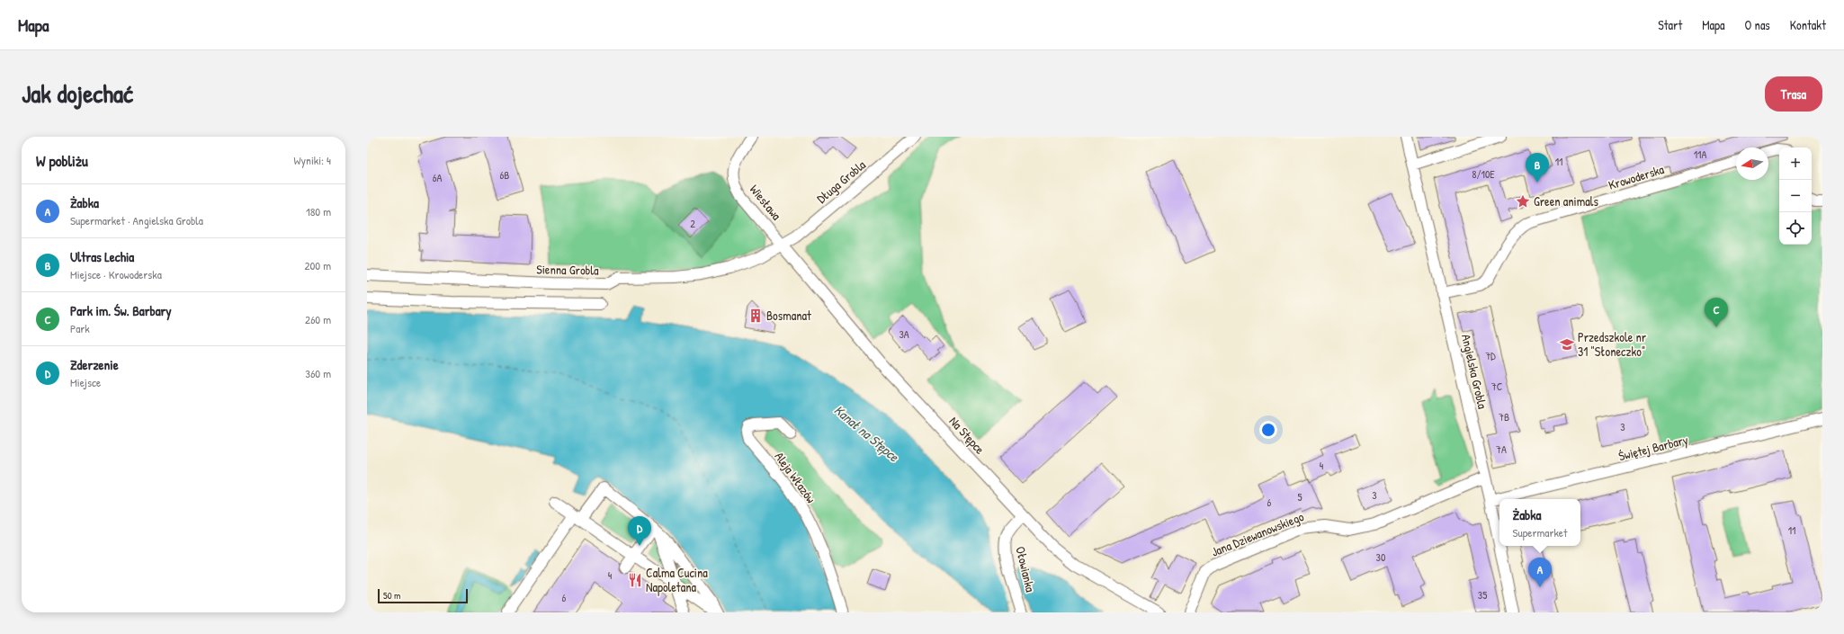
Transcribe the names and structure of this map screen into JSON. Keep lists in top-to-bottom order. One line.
{"streets":{"street":["Krowoderska","Długa Grobla","Wiesława","Sienna Grobla","Angielska Grobla","Na Stępce","Świętej Barbary","Aleja Włazów","Jana Dziewanowskiego","Ołowianka"]},"crossings":[["Krowoderska","Angielska Grobla"],["Długa Grobla","Wiesława"],["Długa Grobla","Sienna Grobla"],["Długa Grobla","Na Stępce"],["Wiesława","Sienna Grobla"],["Wiesława","Na Stępce"],["Sienna Grobla","Na Stępce"],["Angielska Grobla","Świętej Barbary"],["Angielska Grobla","Jana Dziewanowskiego"],["Na Stępce","Ołowianka"]],"water":["Kanał na Stępce"],"places":{"place":["Green animals"],"building":["Bosmanat"],"school or university":["Przedszkole nr 31 \"Słoneczko\""],"restaurant":["Calma Cucina Napoletana"]},"house_numbers":["11A","11","8/10E","6B","6A","2","3A","7D","7C","7B","3","7A","4","3","5","6","11","30","4","35","6"],"scale_bar":"50 m","north":"left","page":{"header":"Mapa","nav":["Start","Mapa","O nas","Kontakt"],"title":"Jak dojechać","buttons":"Trasa","heading":["W pobliżu","Wyniki: 4"],"map_buttons":["+","−"],"pins":["B","C","D","A"],"list":[{"mark":"A","name":"Żabka","note":"Supermarket · Angielska Grobla","value":"180 m"},{"mark":"B","name":"Ultras Lechia","note":"Miejsce · Krowoderska","value":"200 m"},{"mark":"C","name":"Park im. Św. Barbary","note":"Park","value":"260 m"},{"mark":"D","name":"Zderzenie","note":"Miejsce","value":"360 m"}],"popup":["Żabka","Supermarket"],"scale":"50 m"}}
